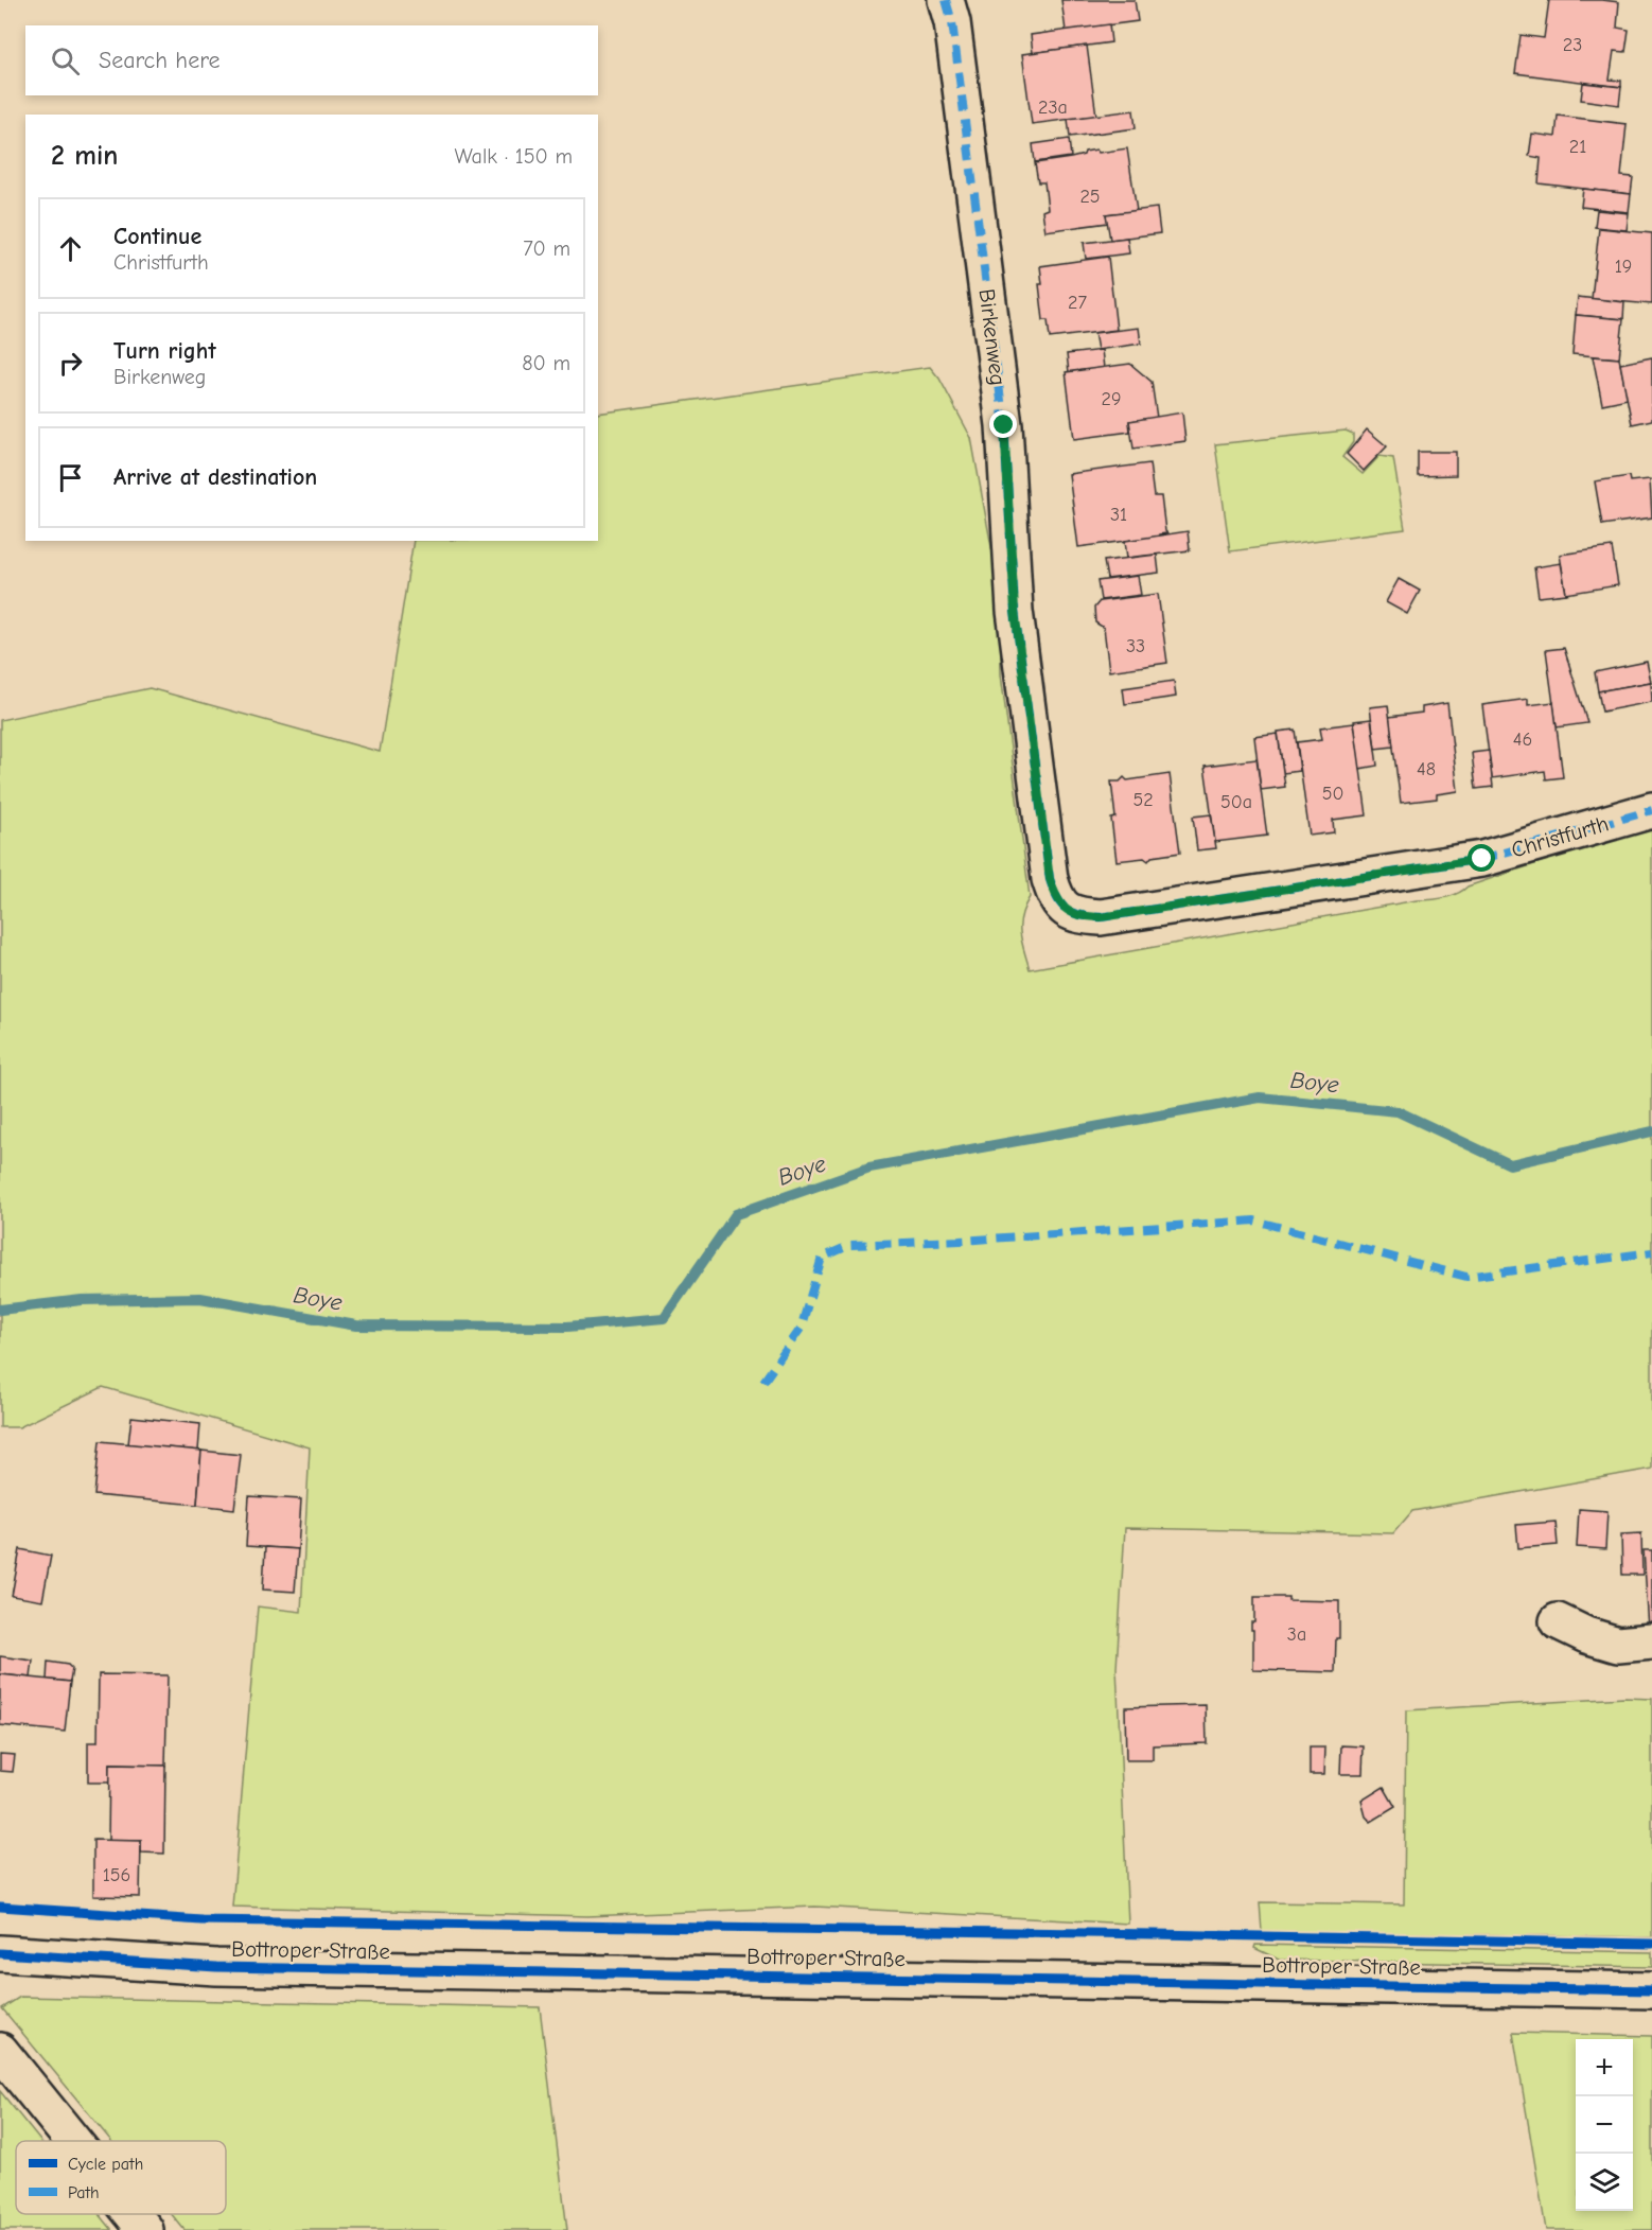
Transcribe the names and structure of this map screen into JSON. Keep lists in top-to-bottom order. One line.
{"streets":{"street":["Birkenweg","Christfurth","Bottroper Straße"]},"crossings":[["Birkenweg","Christfurth"]],"water":["Boye"],"house_numbers":["23","23a","21","25","19","27","29","31","33","46","48","50","52","50a","3a","156"],"legend":["Cycle path","Path"],"page":{"search":"Search here","heading":["2 min","Walk · 150 m"],"list":[["Continue","Christfurth","70 m"],["Turn right","Birkenweg","80 m"],"Arrive at destination"],"map_buttons":["+","−"]}}
